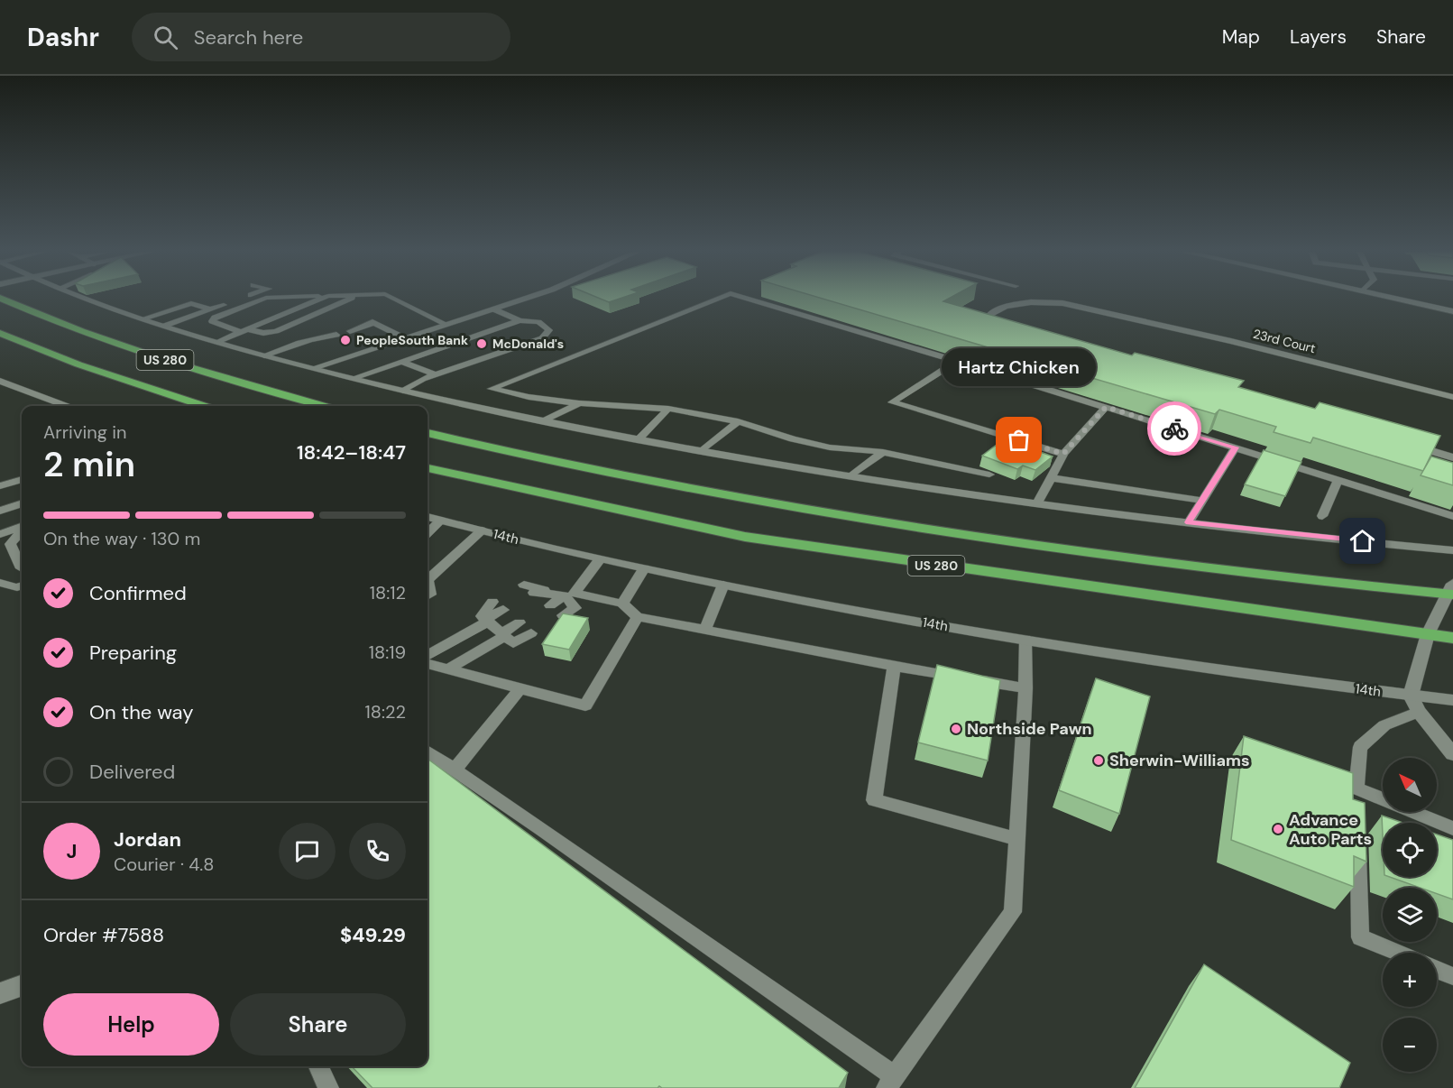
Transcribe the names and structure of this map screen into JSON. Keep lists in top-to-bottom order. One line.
{"streets":{"highway":["US 280"],"street":["23rd Court","14th"]},"places":["PeopleSouth Bank","McDonald's","Hartz Chicken","Northside Pawn","Sherwin-Williams","Advance Auto Parts"],"north":"top left","page":{"header":"Dashr","search":"Search here","nav":["Map","Layers","Share"],"bubble":"Hartz Chicken","heading":["2 min","Arriving in","18:42–18:47"],"panel":["Jordan","Courier · 4.8","Order #7588","$49.29"],"bar":"On the way · 130 m","list":[["Confirmed","18:12"],["Preparing","18:19"],["On the way","18:22"],"Delivered"],"map_buttons":["+","−"],"round":"J","buttons":["Help","Share"]}}
